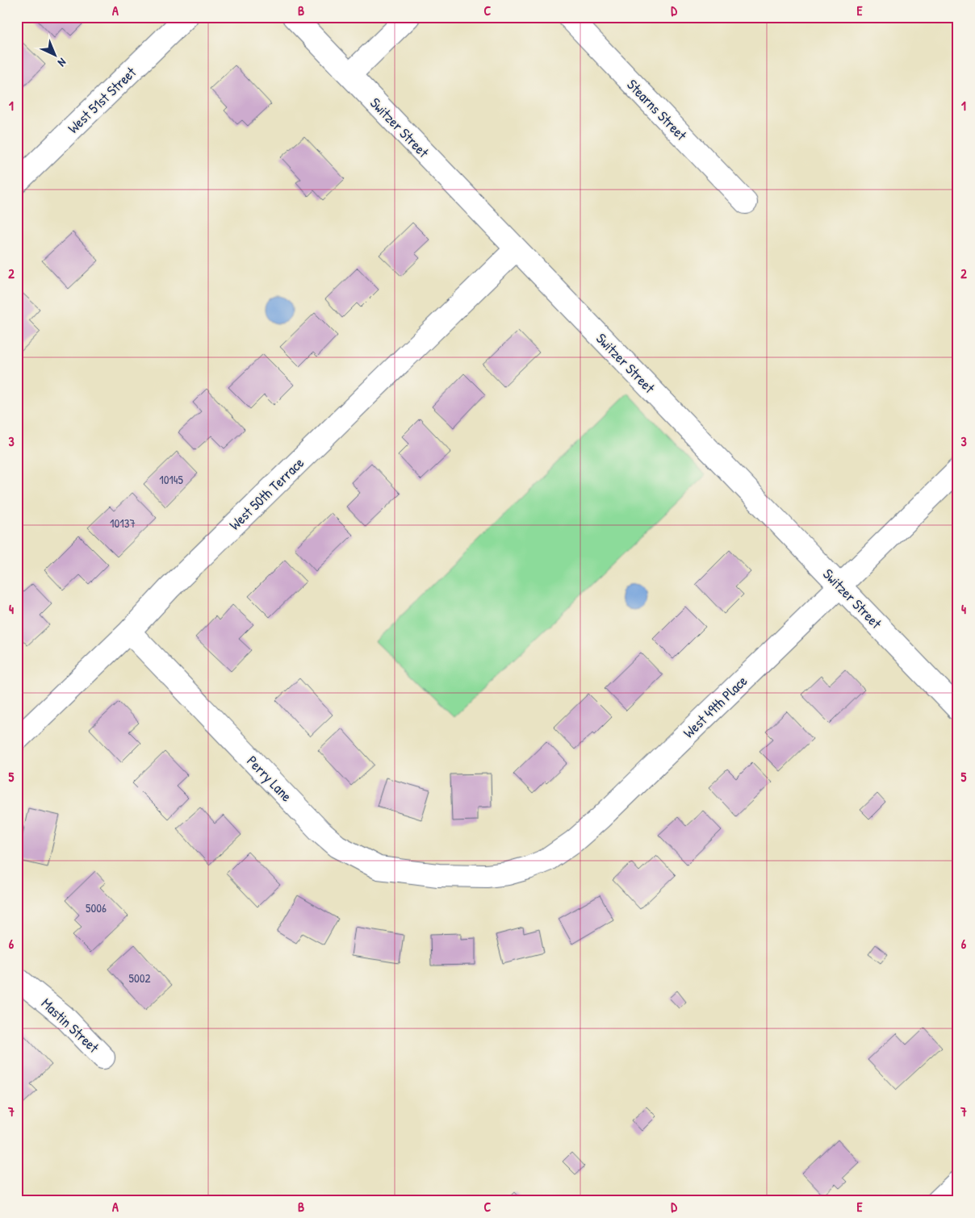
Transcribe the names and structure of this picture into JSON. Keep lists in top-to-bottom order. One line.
{"streets":{"street":["West 51st Street","Stearns Street","Switzer Street","West 50th Terrace","West 49th Place","Perry Lane","Mastin Street"]},"crossings":[["Switzer Street","West 50th Terrace"],["Switzer Street","West 49th Place"],["West 50th Terrace","Perry Lane"],["West 49th Place","Perry Lane"]],"house_numbers":["10145","10137","5006","5002"],"north":"bottom right","grid":{"columns":["A","B","C","D","E"],"rows":["1","2","3","4","5","6","7"]}}
